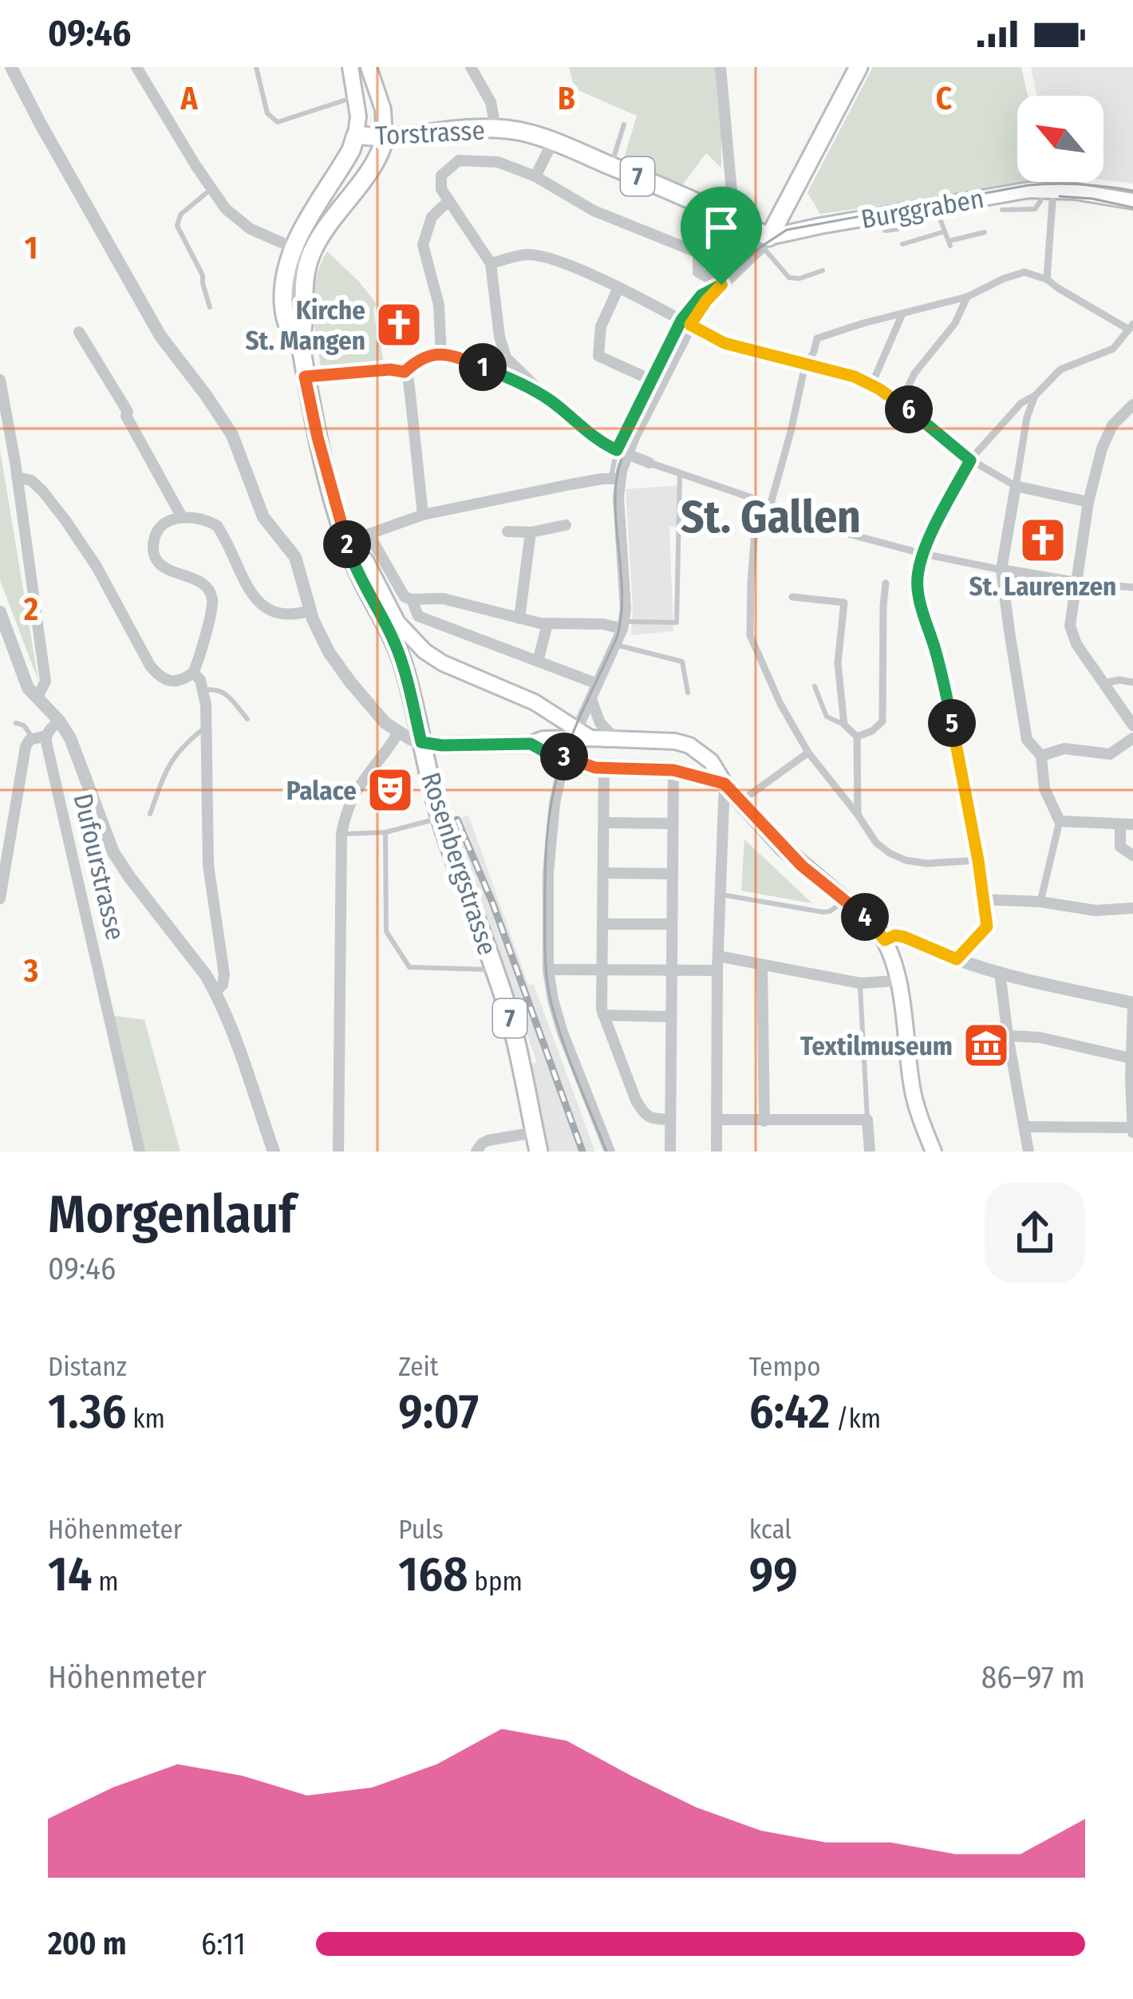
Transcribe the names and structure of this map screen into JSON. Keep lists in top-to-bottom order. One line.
{"streets":{"main road":["Torstrasse","7","Burggraben","Rosenbergstrasse"],"street":["Dufourstrasse"]},"crossings":[["Torstrasse","7"],["Torstrasse","Burggraben"],["7","Rosenbergstrasse"]],"districts":["St. Gallen"],"places":{"church":["Kirche St. Mangen","St. Laurenzen"],"theatre":["Palace"],"museum":["Textilmuseum"]},"north":"top left","page":{"status":"09:46","pins":["1","6","2","5","3","4"],"heading":["Morgenlauf","09:46"],"stats":[["Distanz","1.36 km"],["Zeit","9:07"],["Tempo","6:42 /km"],["Höhenmeter","14 m"],["Puls","168 bpm"],["kcal","99"]],"chart":["Höhenmeter","86–97 m"],"list":[{"name":"200 m","note":"6:11"}]},"grid":{"columns":["A","B","C"],"rows":["1","2","3"]}}
